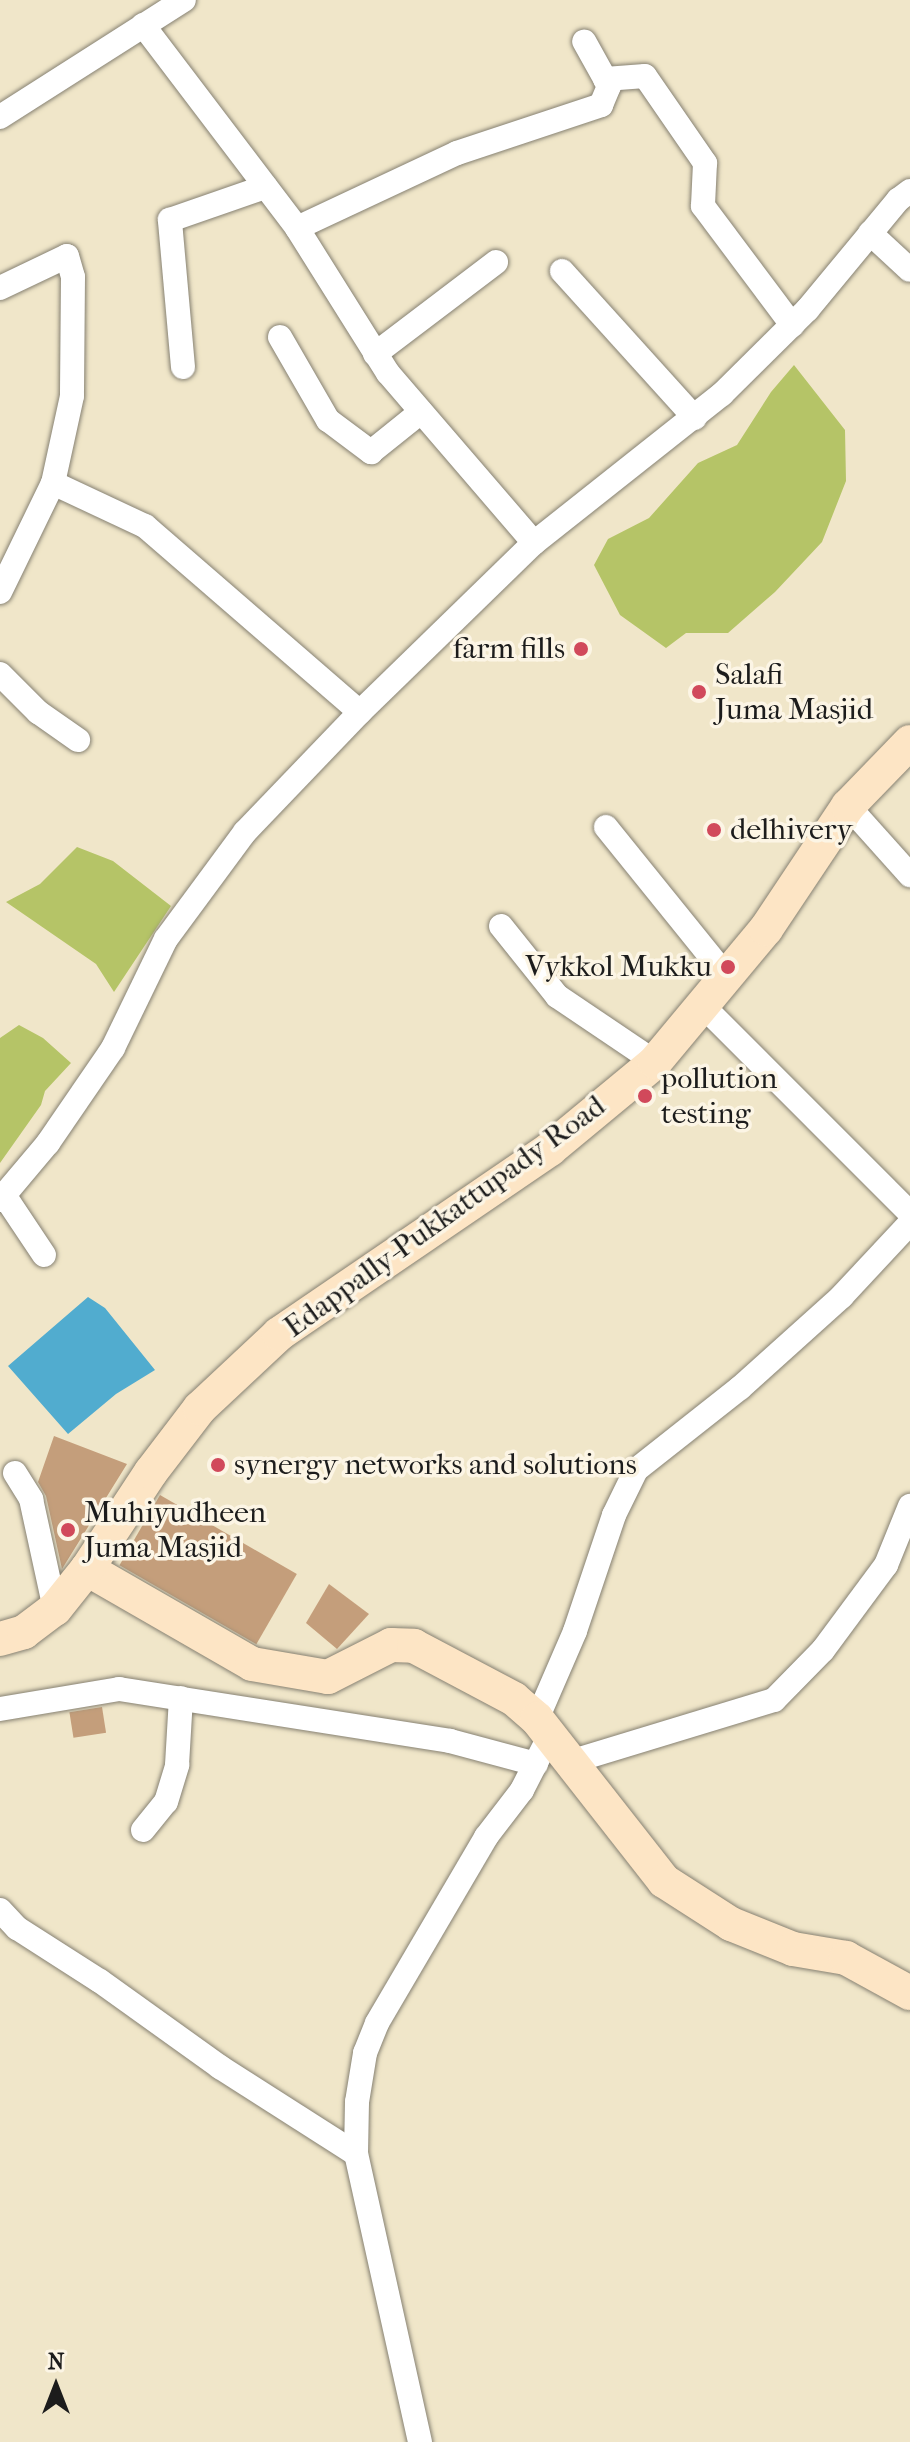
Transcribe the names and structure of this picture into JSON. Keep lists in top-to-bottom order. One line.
{"streets":{"main road":["Edappally-Pukkattupady Road"]},"places":["farm fills","Salafi Juma Masjid","delhivery","Vykkol Mukku","pollution testing","synergy networks and solutions","Muhiyudheen Juma Masjid"],"north":"top"}
